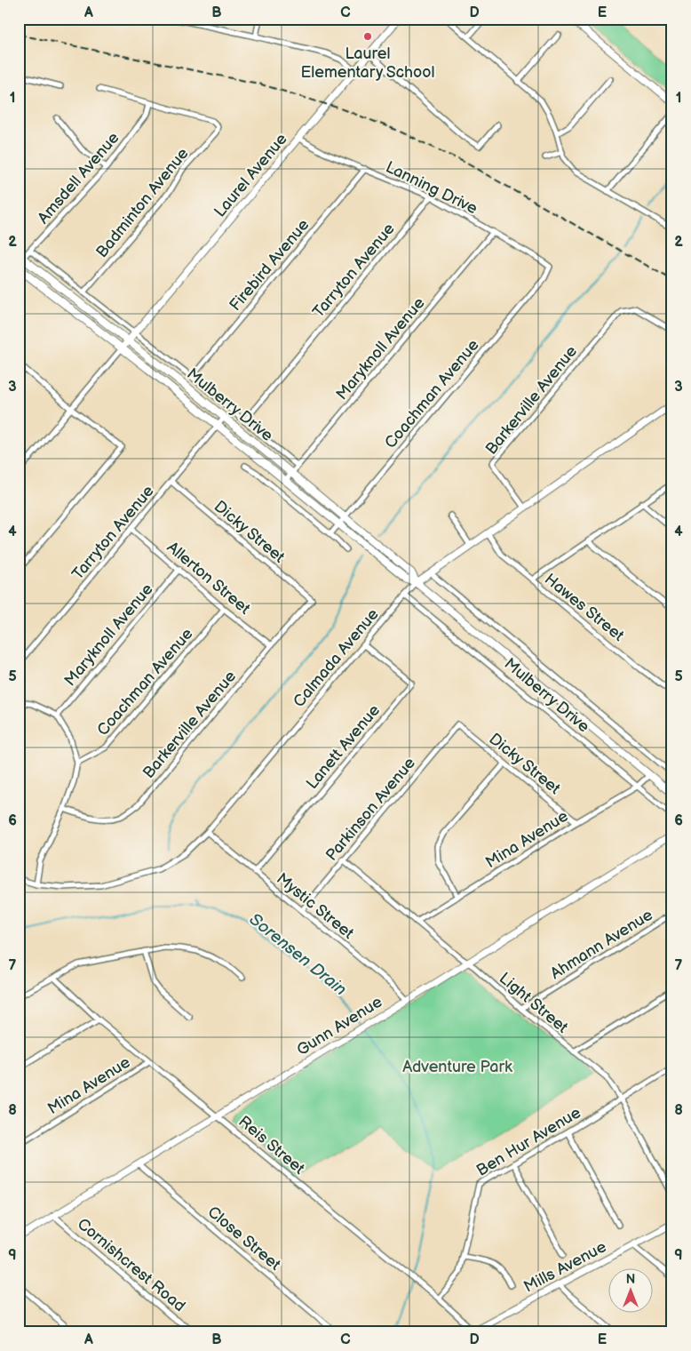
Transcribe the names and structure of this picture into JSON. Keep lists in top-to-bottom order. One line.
{"streets":{"main road":["Mulberry Drive"],"street":["Laurel Avenue","Amsdell Avenue","Lanning Drive","Badminton Avenue","Firebird Avenue","Tarryton Avenue","Maryknoll Avenue","Coachman Avenue","Barkerville Avenue","Dicky Street","Allerton Street","Hawes Street","Calmada Avenue","Lanett Avenue","Parkinson Avenue","Mina Avenue","Mystic Street","Ahmann Avenue","Light Street","Gunn Avenue","Ben Hur Avenue","Reis Street","Close Street","Cornishcrest Road","Mills Avenue"]},"crossings":[["Laurel Avenue","Lanning Drive"],["Laurel Avenue","Mulberry Drive"],["Amsdell Avenue","Badminton Avenue"],["Amsdell Avenue","Mulberry Drive"],["Lanning Drive","Firebird Avenue"],["Lanning Drive","Tarryton Avenue"],["Lanning Drive","Maryknoll Avenue"],["Lanning Drive","Coachman Avenue"],["Tarryton Avenue","Mulberry Drive"],["Tarryton Avenue","Dicky Street"],["Tarryton Avenue","Allerton Street"],["Maryknoll Avenue","Mulberry Drive"],["Maryknoll Avenue","Allerton Street"],["Coachman Avenue","Mulberry Drive"],["Coachman Avenue","Allerton Street"],["Barkerville Avenue","Dicky Street"],["Barkerville Avenue","Allerton Street"],["Barkerville Avenue","Calmada Avenue"],["Mulberry Drive","Calmada Avenue"],["Mulberry Drive","Mina Avenue"],["Dicky Street","Parkinson Avenue"],["Dicky Street","Mina Avenue"],["Hawes Street","Calmada Avenue"],["Calmada Avenue","Lanett Avenue"],["Calmada Avenue","Mystic Street"],["Lanett Avenue","Mystic Street"],["Parkinson Avenue","Mystic Street"],["Parkinson Avenue","Light Street"],["Mina Avenue","Light Street"],["Mina Avenue","Reis Street"],["Mystic Street","Gunn Avenue"],["Ahmann Avenue","Light Street"],["Light Street","Gunn Avenue"],["Light Street","Ben Hur Avenue"],["Gunn Avenue","Reis Street"],["Gunn Avenue","Close Street"],["Gunn Avenue","Cornishcrest Road"],["Ben Hur Avenue","Reis Street"],["Reis Street","Mills Avenue"]],"water":["Sorensen Drain"],"parks":["Adventure Park"],"places":["Laurel Elementary School"],"north":"top","grid":{"columns":["A","B","C","D","E"],"rows":["1","2","3","4","5","6","7","8","9"]}}
